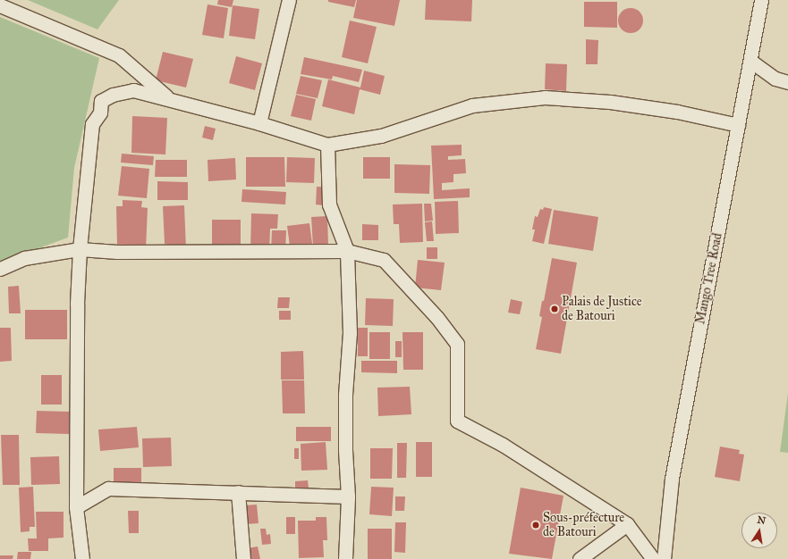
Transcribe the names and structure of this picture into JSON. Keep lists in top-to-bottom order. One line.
{"streets":{"street":["Mango Tree Road"]},"places":["Palais de Justice de Batouri","Sous-préfecture de Batouri"],"north":"top"}
